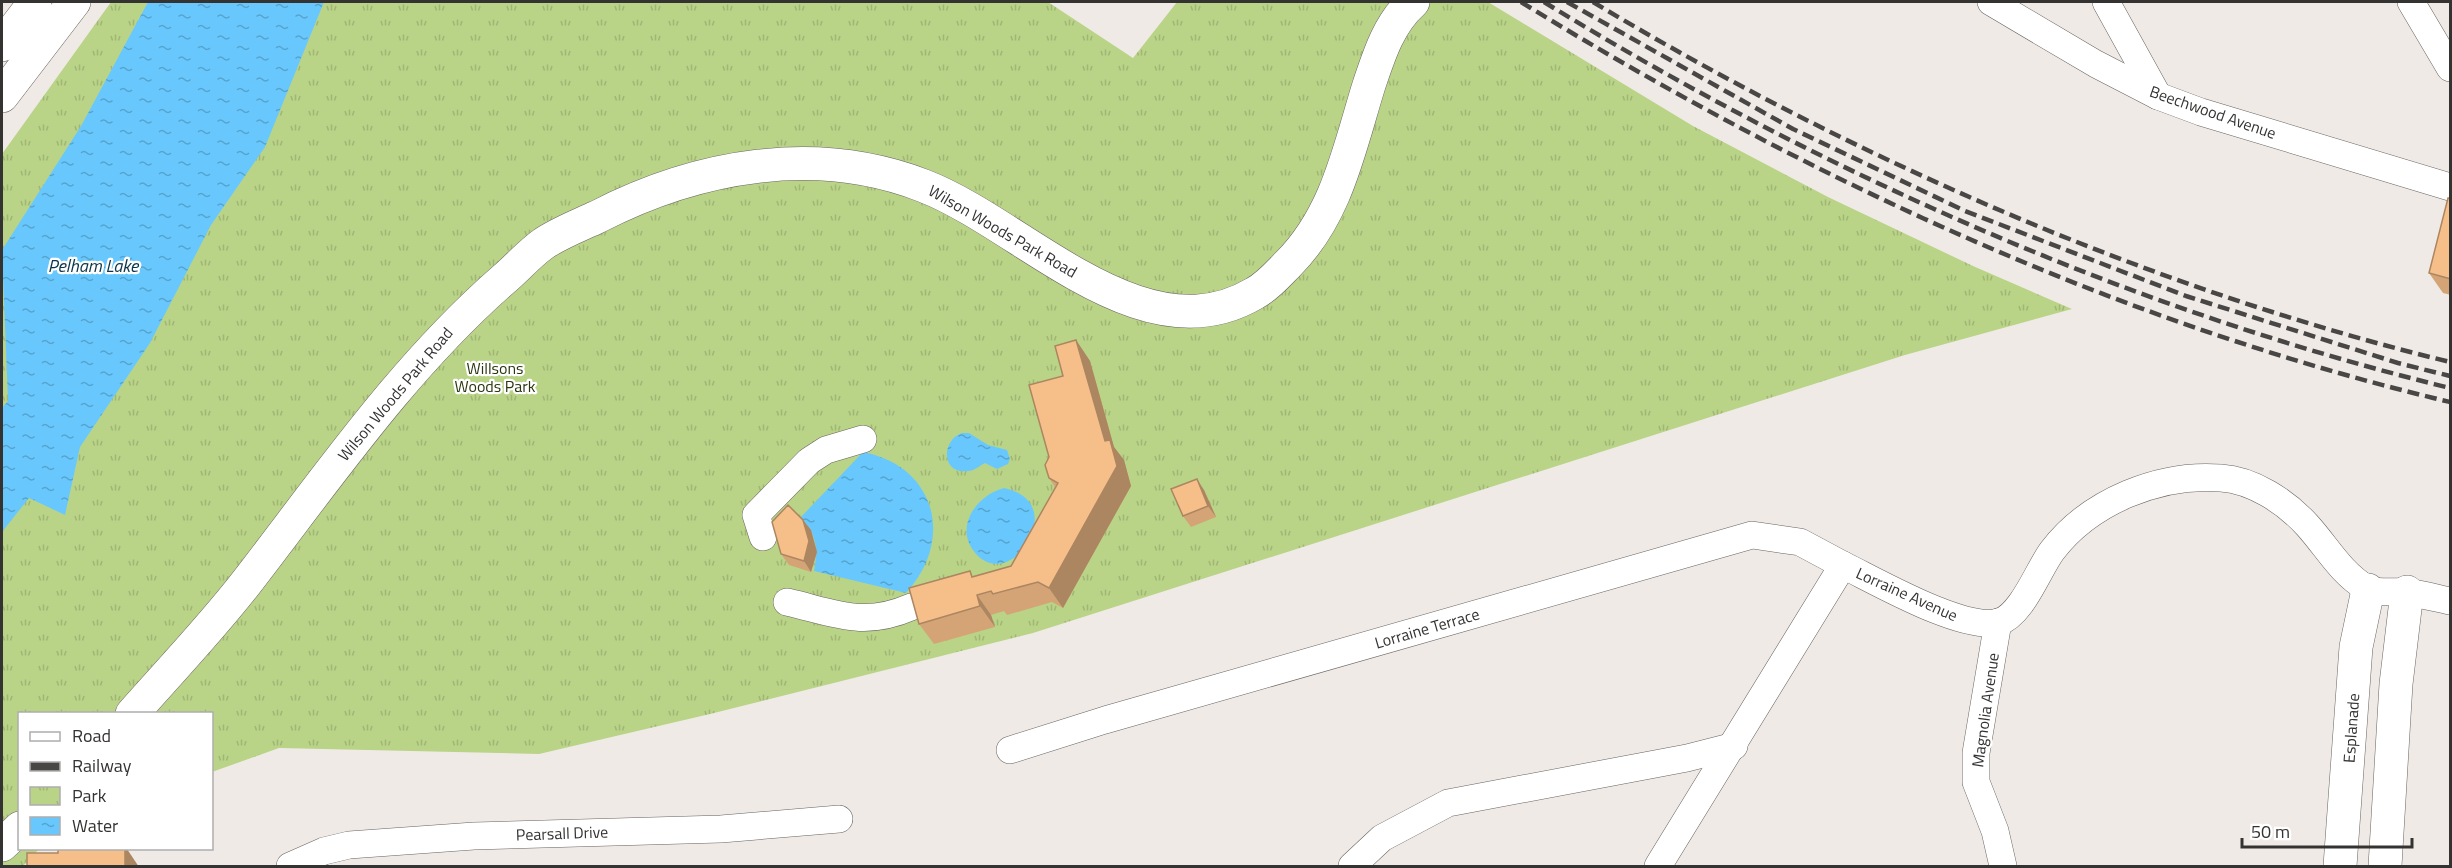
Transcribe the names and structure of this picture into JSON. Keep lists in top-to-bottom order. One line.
{"streets":{"main road":["Wilson Woods Park Road","Esplanade"],"street":["Beechwood Avenue","Lorraine Avenue","Lorraine Terrace","Magnolia Avenue","Pearsall Drive"]},"crossings":[["Lorraine Avenue","Lorraine Terrace"],["Lorraine Avenue","Magnolia Avenue"]],"water":["Pelham Lake"],"parks":["Willsons Woods Park"],"legend":["Road","Railway","Park","Water"],"scale_bar":"50 m"}
